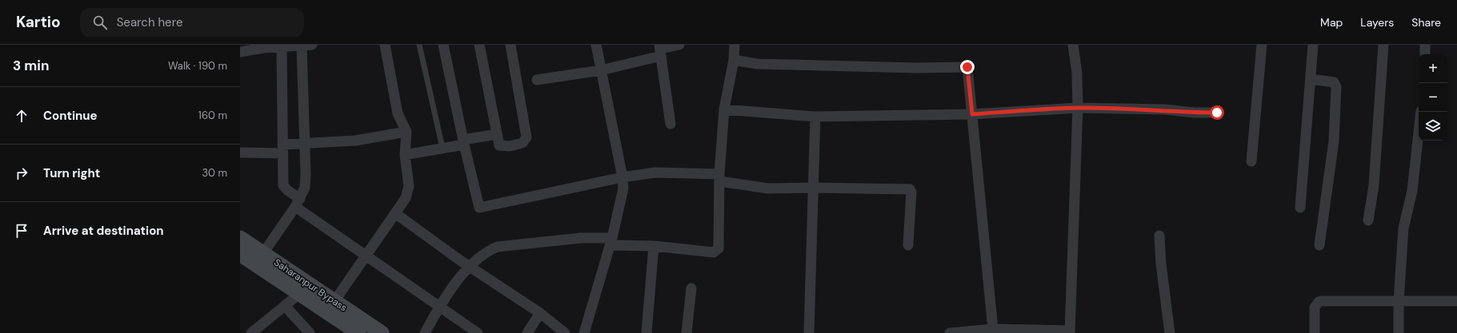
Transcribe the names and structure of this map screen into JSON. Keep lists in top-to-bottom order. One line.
{"streets":{"main road":["Saharanpur Bypass"]},"page":{"header":"Kartio","search":"Search here","nav":["Map","Layers","Share"],"heading":["3 min","Walk · 190 m"],"map_buttons":["+","−"],"list":[["Continue","160 m"],["Turn right","30 m"],"Arrive at destination"]}}
